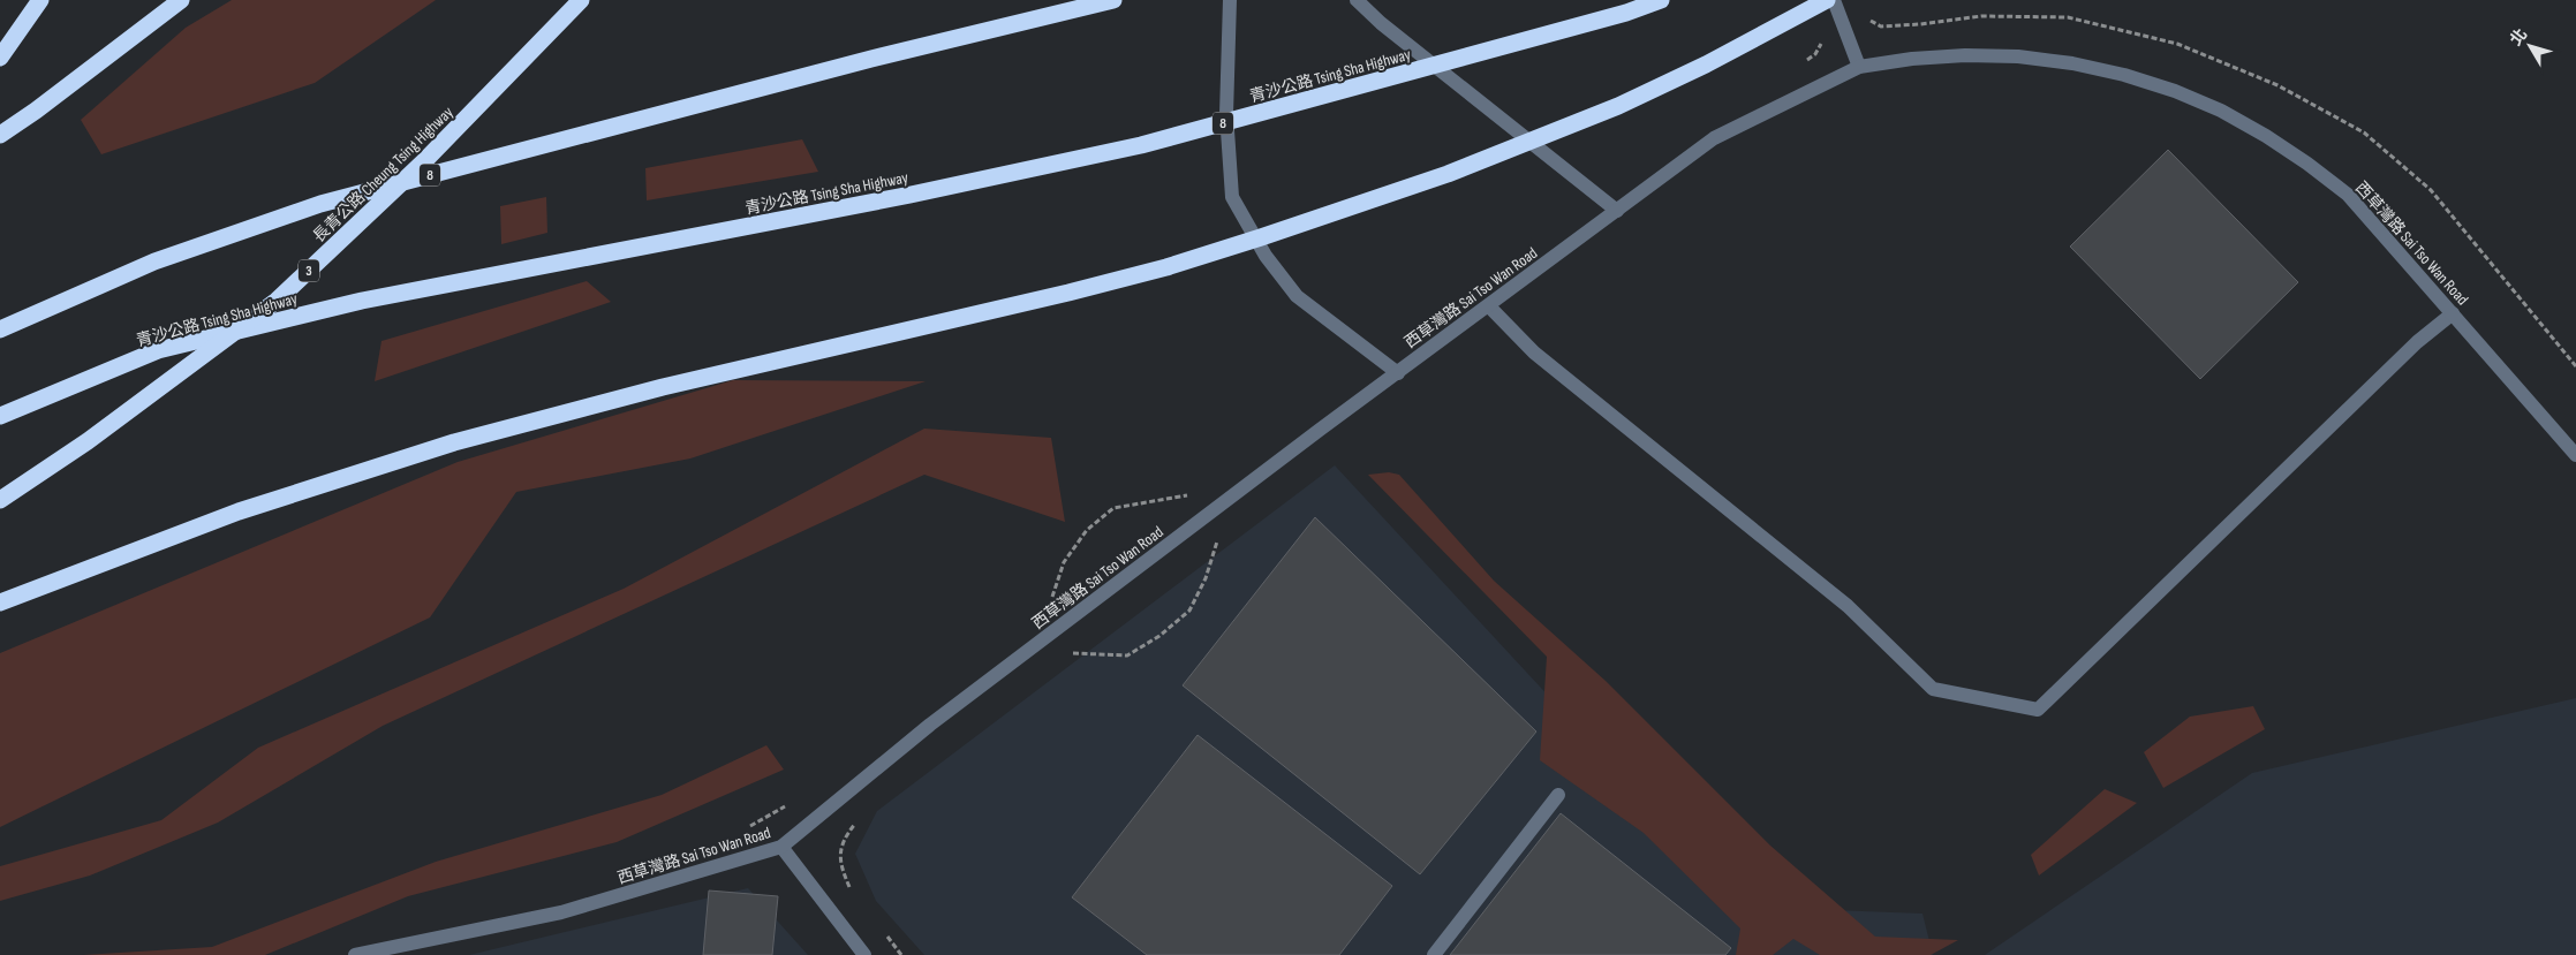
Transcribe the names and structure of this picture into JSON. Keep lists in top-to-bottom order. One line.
{"streets":{"highway":["青沙公路 Tsing Sha Highway","8","長青公路 Cheung Tsing Highway","3"],"street":["西草灣路 Sai Tso Wan Road"]},"north":"top left"}
